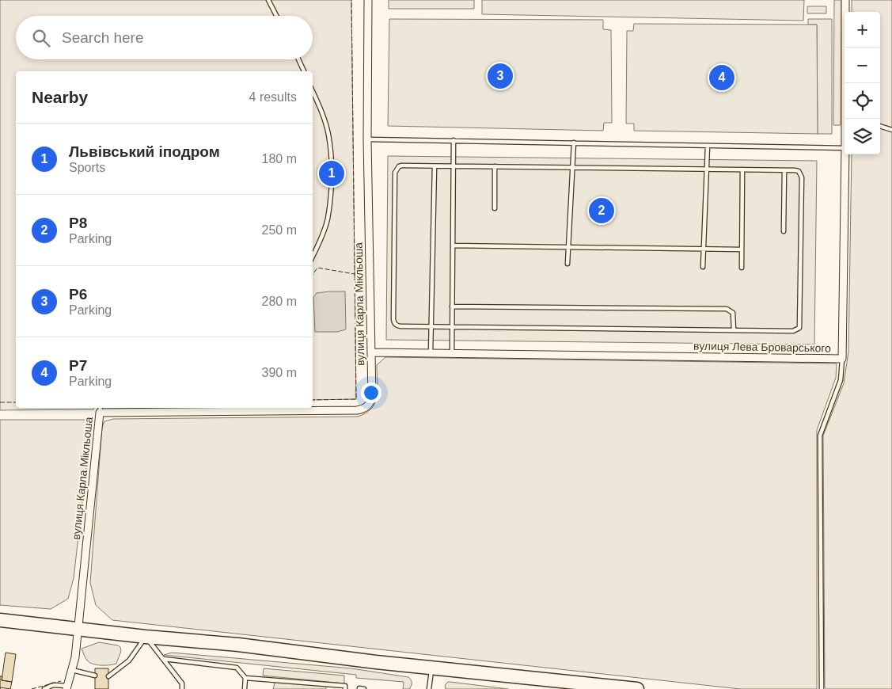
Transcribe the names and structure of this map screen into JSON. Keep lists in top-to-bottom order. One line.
{"streets":{"street":["вулиця Карла Мікльоша","вулиця Лева Броварського"]},"crossings":[["вулиця Карла Мікльоша","вулиця Лева Броварського"]],"page":{"map_buttons":["+","−"],"search":"Search here","pins":["3","4","1","2"],"heading":["Nearby","4 results"],"list":[{"mark":"1","name":"Львівський іподром","note":"Sports","value":"180 m"},{"mark":"2","name":"P8","note":"Parking","value":"250 m"},{"mark":"3","name":"P6","note":"Parking","value":"280 m"},{"mark":"4","name":"P7","note":"Parking","value":"390 m"}]}}
